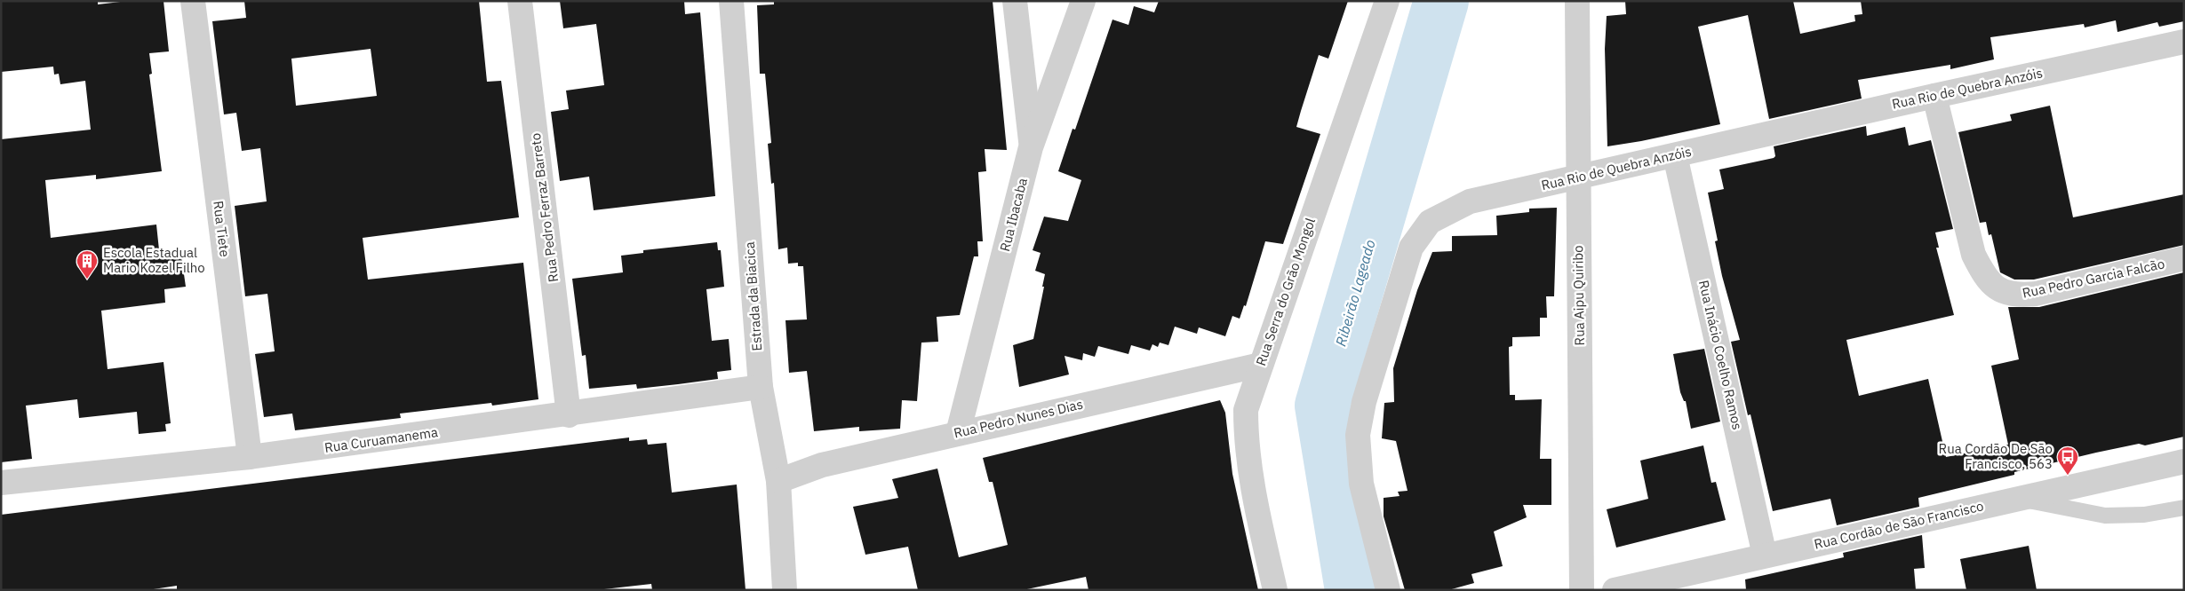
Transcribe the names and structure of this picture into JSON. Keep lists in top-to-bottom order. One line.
{"streets":{"street":["Rua Rio de Quebra Anzóis","Rua Pedro Ferraz Barreto","Rua Ibacaba","Rua Tiete","Rua Pedro Garcia Falcão","Rua Serra do Grão Mongol","Rua Aipu Quiribo","Estrada da Biacica","Rua Inácio Coelho Ramos","Rua Pedro Nunes Dias","Rua Curuamanema","Rua Cordão de São Francisco"]},"crossings":[["Rua Rio de Quebra Anzóis","Rua Pedro Garcia Falcão"],["Rua Rio de Quebra Anzóis","Rua Aipu Quiribo"],["Rua Rio de Quebra Anzóis","Rua Inácio Coelho Ramos"],["Rua Pedro Ferraz Barreto","Rua Curuamanema"],["Rua Ibacaba","Rua Pedro Nunes Dias"],["Rua Tiete","Rua Curuamanema"],["Rua Serra do Grão Mongol","Rua Pedro Nunes Dias"],["Estrada da Biacica","Rua Pedro Nunes Dias"],["Estrada da Biacica","Rua Curuamanema"],["Rua Inácio Coelho Ramos","Rua Cordão de São Francisco"]],"water":["Ribeirão Lageado"],"places":{"building":["Escola Estadual Mario Kozel Filho"],"bus stop":["Rua Cordão De São Francisco, 563"]}}
